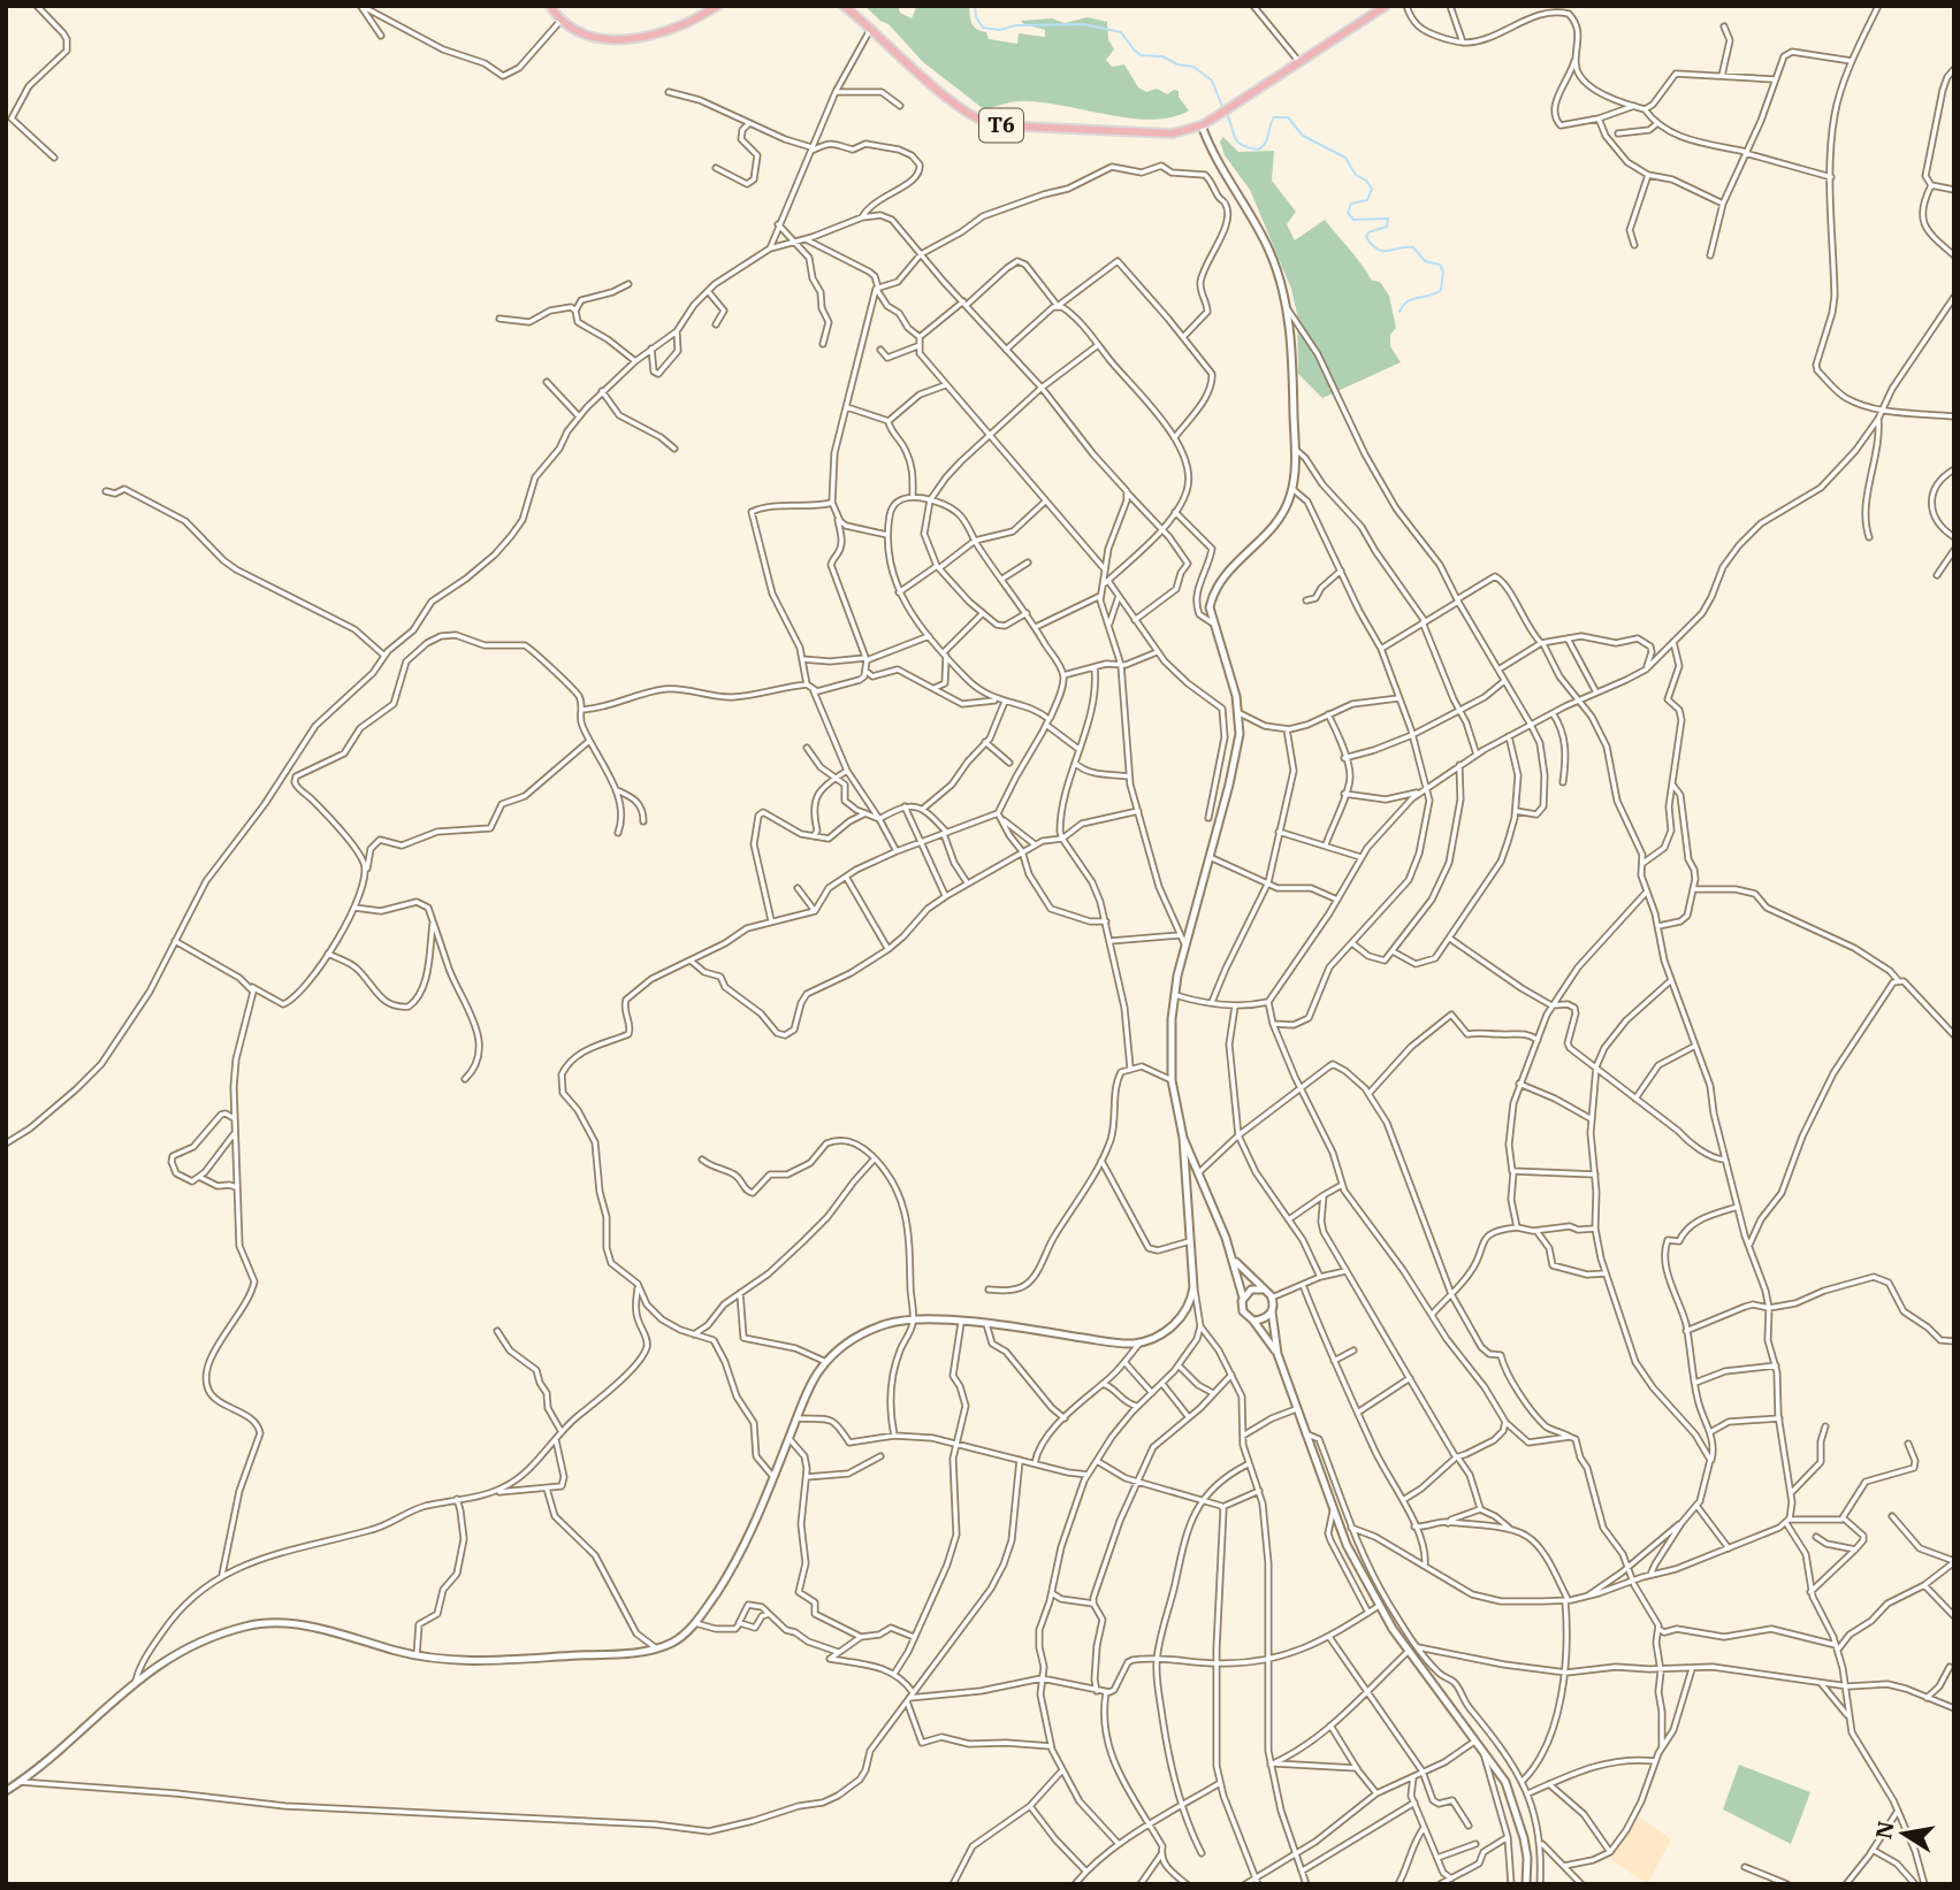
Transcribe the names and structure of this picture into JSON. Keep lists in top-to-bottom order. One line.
{"streets":{"highway":["T6"]},"north":"left"}
